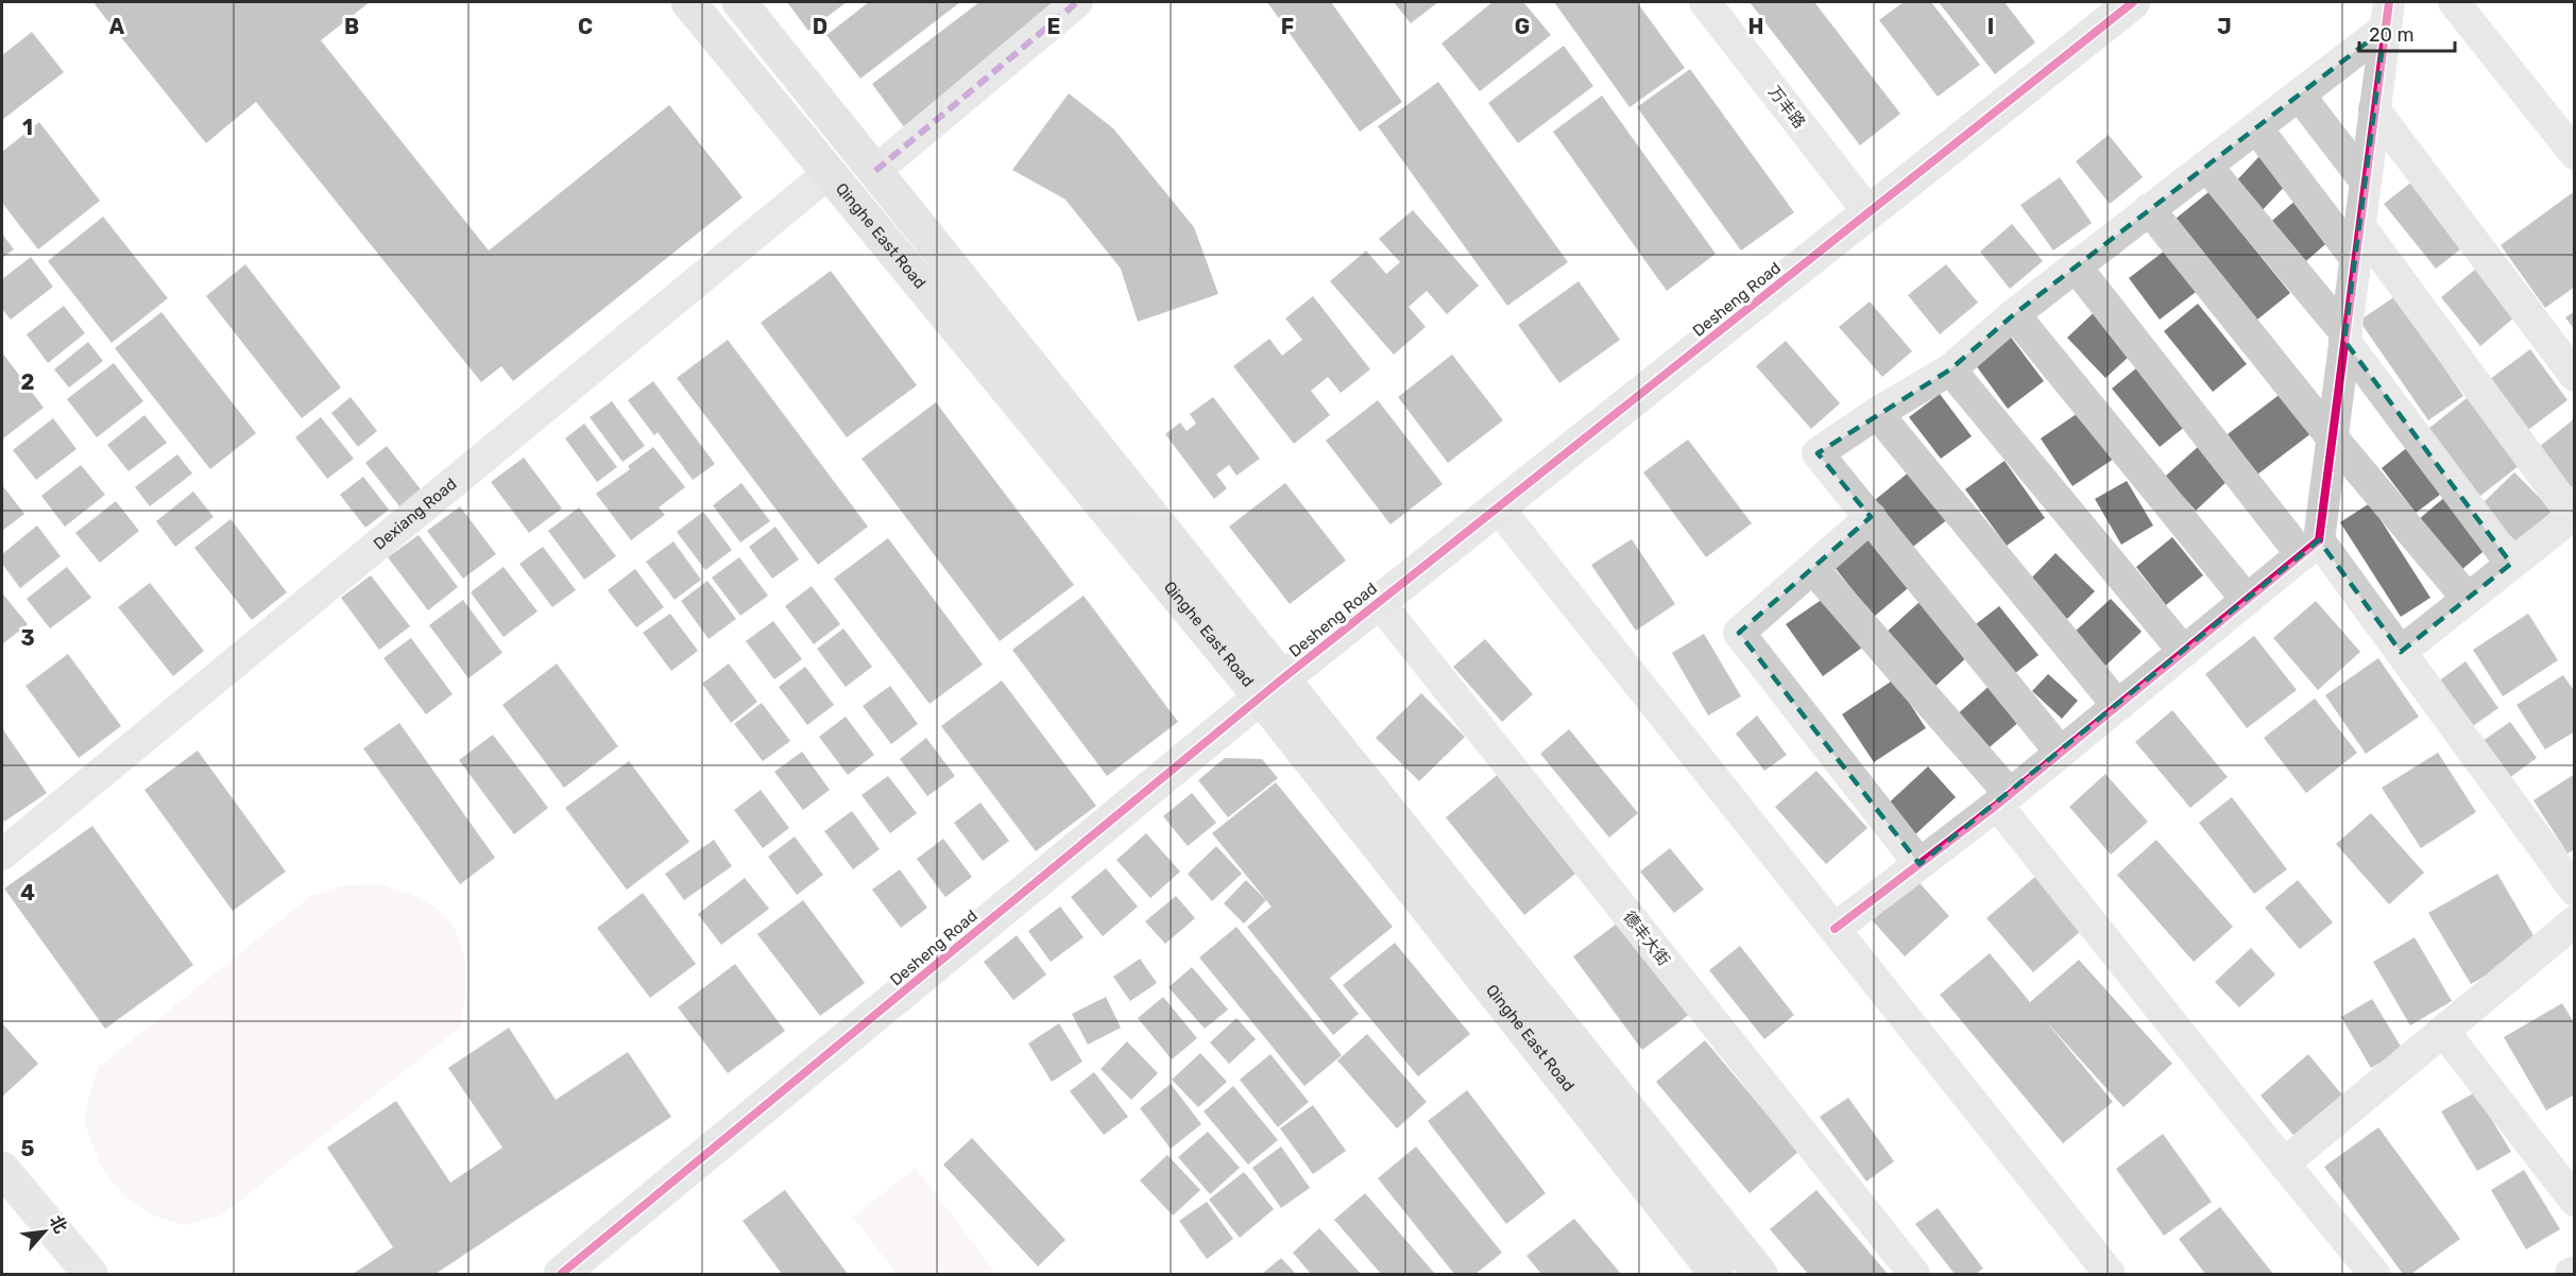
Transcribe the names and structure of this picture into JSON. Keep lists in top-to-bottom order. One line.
{"streets":{"main road":["Qinghe East Road"],"street":["万丰路","Desheng Road","Dexiang Road","德丰大街"]},"crossings":[["万丰路","Desheng Road"],["Qinghe East Road","Desheng Road"],["Qinghe East Road","Dexiang Road"],["Desheng Road","德丰大街"]],"scale_bar":"20 m","north":"top right","grid":{"columns":["A","B","C","D","E","F","G","H","I","J"],"rows":["1","2","3","4","5"]}}
